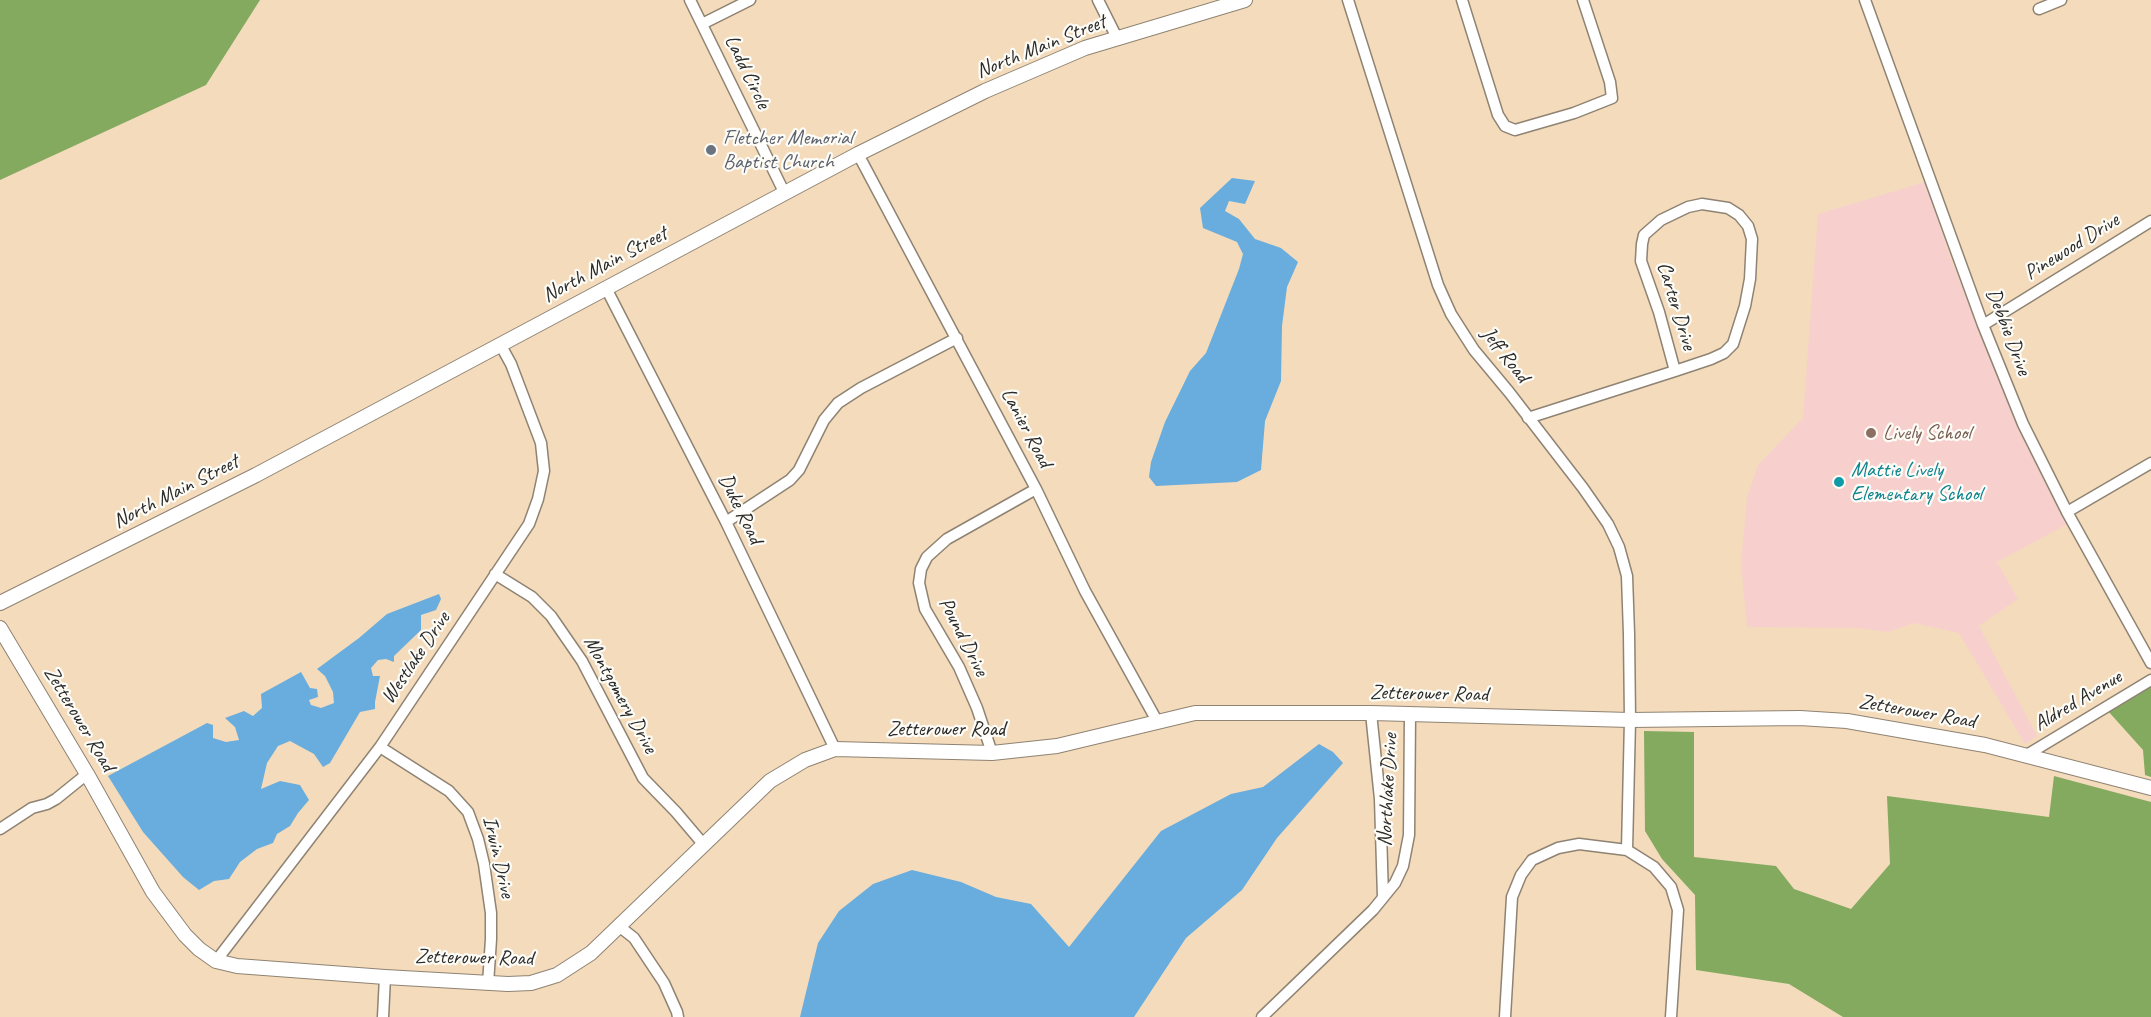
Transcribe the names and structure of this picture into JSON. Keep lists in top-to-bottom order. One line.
{"streets":{"street":["North Main Street","Ladd Circle","Pinewood Drive","Carter Drive","Debbie Drive","Jeff Road","Lanier Road","Duke Road","Pound Drive","Westlake Drive","Zetterower Road","Montgomery Drive","Aldred Avenue","Northlake Drive","Irwin Drive"]},"crossings":[["North Main Street","Ladd Circle"],["North Main Street","Lanier Road"],["North Main Street","Duke Road"],["North Main Street","Westlake Drive"],["Pinewood Drive","Debbie Drive"],["Carter Drive","Jeff Road"],["Jeff Road","Zetterower Road"],["Lanier Road","Pound Drive"],["Lanier Road","Zetterower Road"],["Duke Road","Zetterower Road"],["Pound Drive","Zetterower Road"],["Westlake Drive","Zetterower Road"],["Westlake Drive","Montgomery Drive"],["Westlake Drive","Irwin Drive"],["Zetterower Road","Montgomery Drive"],["Zetterower Road","Aldred Avenue"],["Zetterower Road","Northlake Drive"],["Zetterower Road","Irwin Drive"]],"places":["Fletcher Memorial Baptist Church","Lively School","Mattie Lively Elementary School"]}
